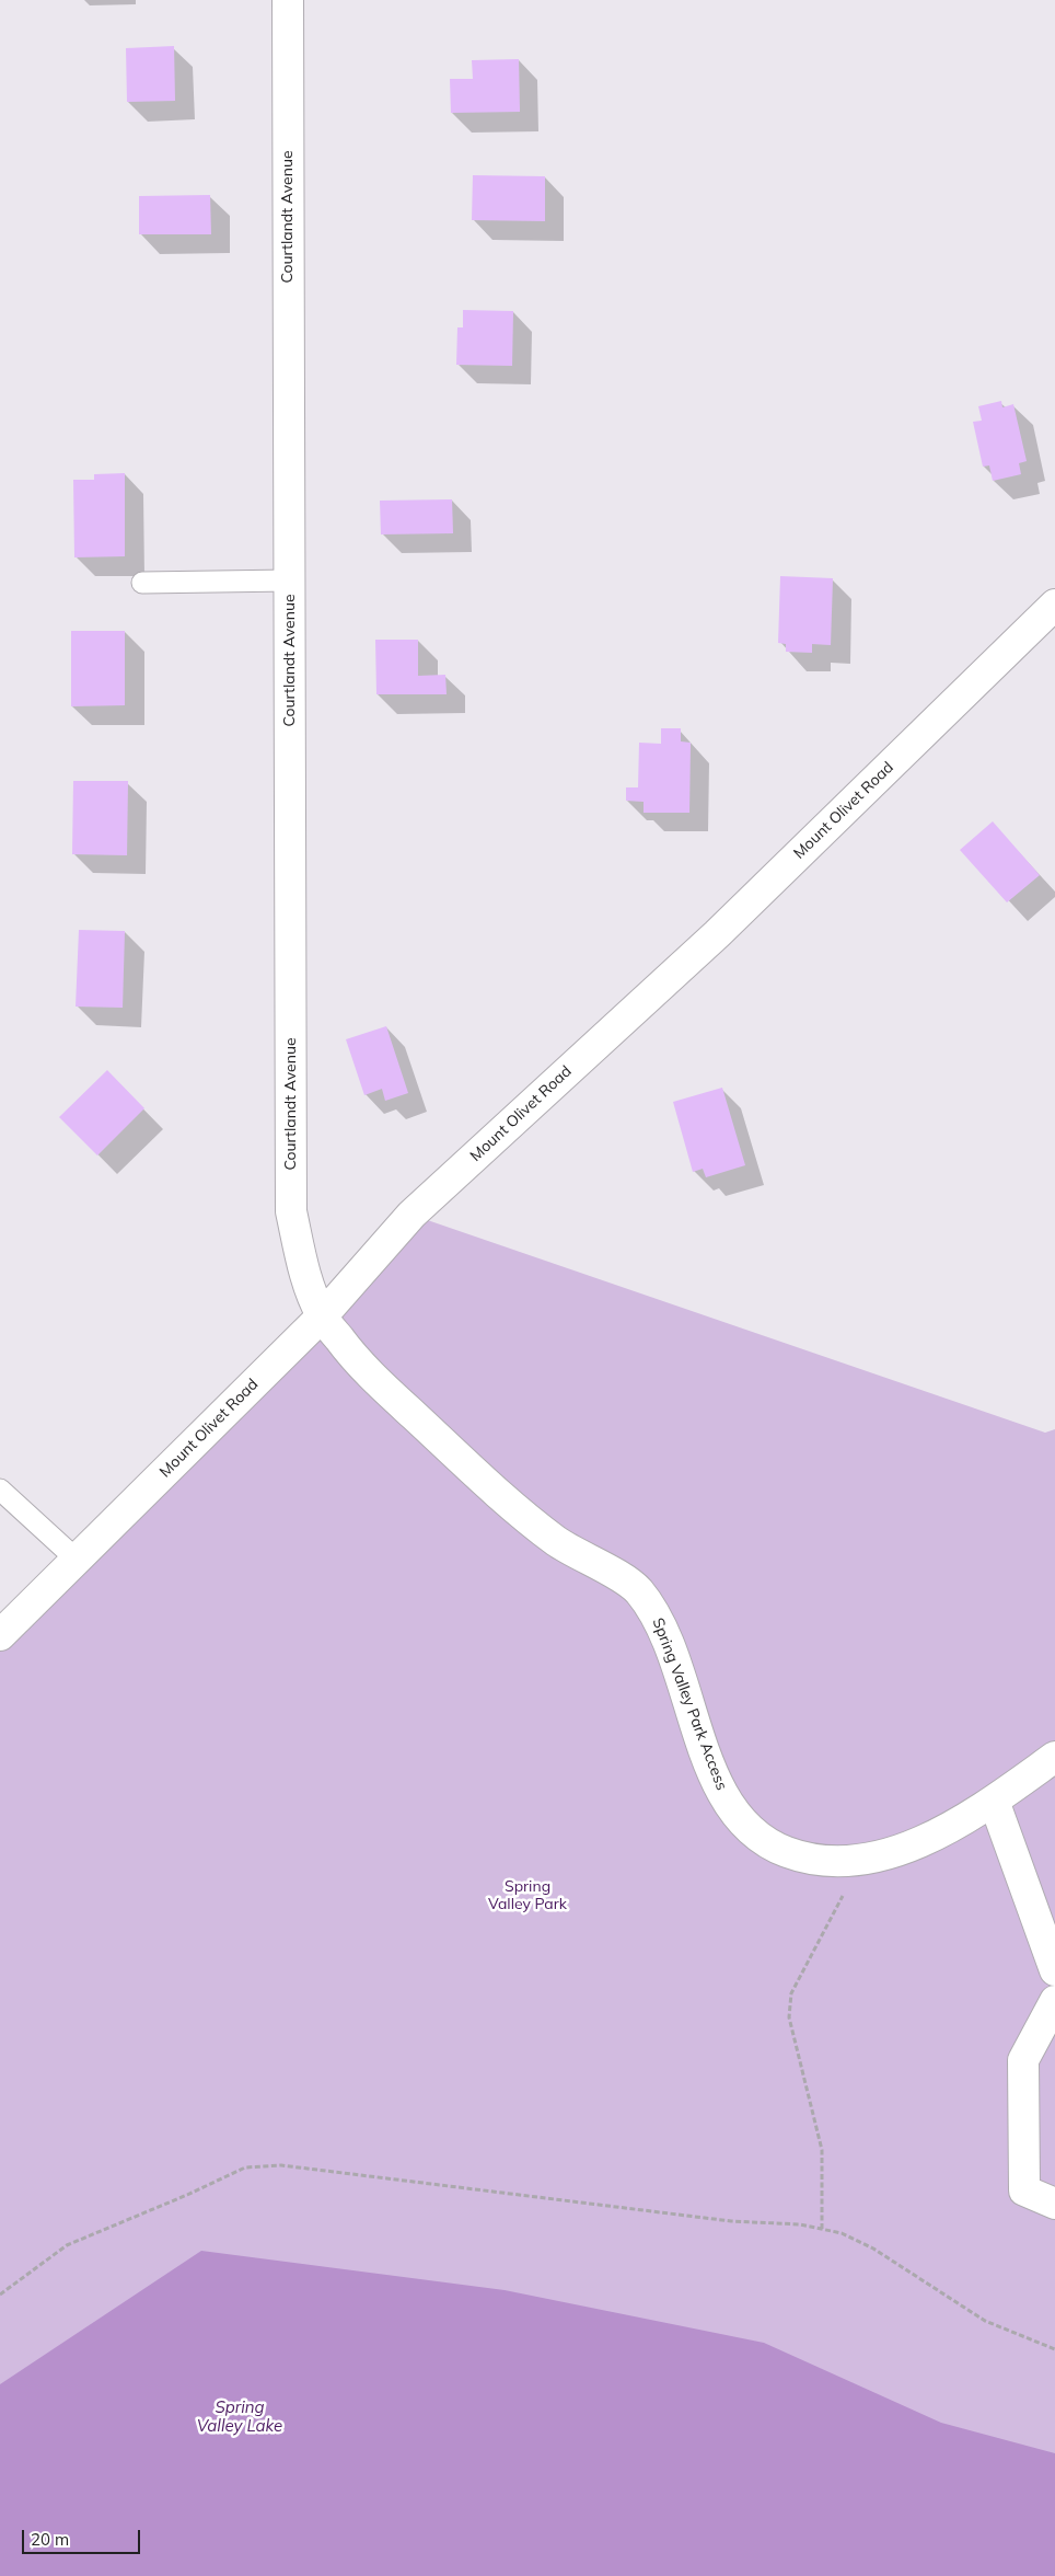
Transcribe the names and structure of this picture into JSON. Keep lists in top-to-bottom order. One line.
{"streets":{"street":["Courtlandt Avenue","Mount Olivet Road","Spring Valley Park Access"]},"crossings":[["Courtlandt Avenue","Mount Olivet Road"],["Courtlandt Avenue","Spring Valley Park Access"],["Mount Olivet Road","Spring Valley Park Access"]],"water":["Spring Valley Lake"],"parks":["Spring Valley Park"],"scale_bar":"20 m"}
